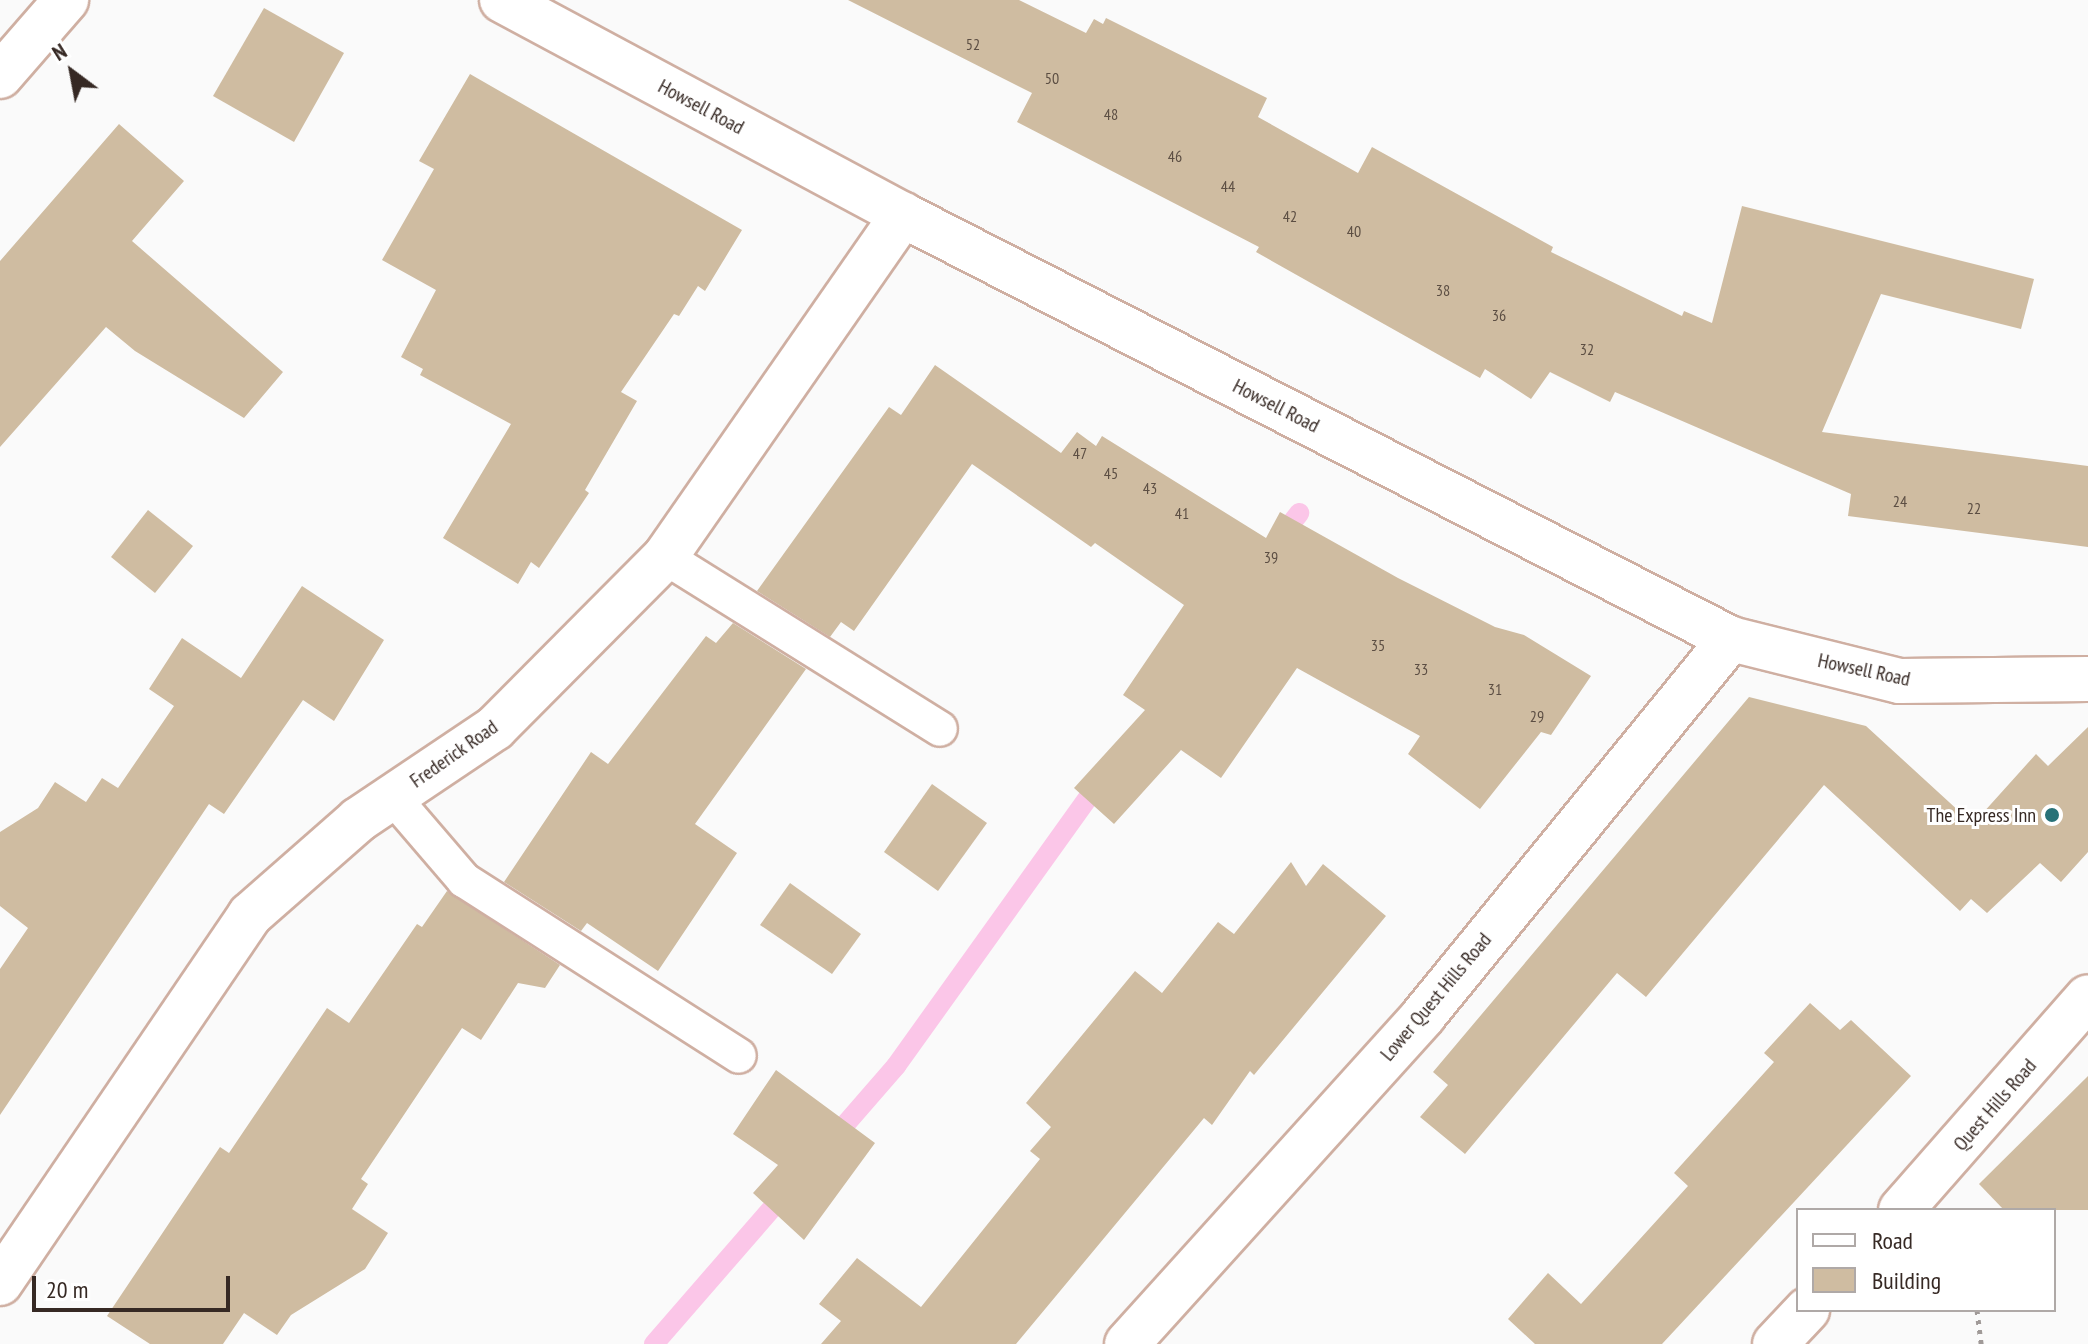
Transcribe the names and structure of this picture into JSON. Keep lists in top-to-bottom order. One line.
{"streets":{"street":["Howsell Road","Frederick Road","Lower Quest Hills Road","Quest Hills Road"]},"crossings":[["Howsell Road","Frederick Road"],["Howsell Road","Lower Quest Hills Road"]],"places":["The Express Inn"],"house_numbers":["52","50","48","46","44","42","40","38","36","32","47","45","43","24","22","41","39","35","33","31","29"],"legend":["Road","Building"],"scale_bar":"20 m","north":"top left"}
